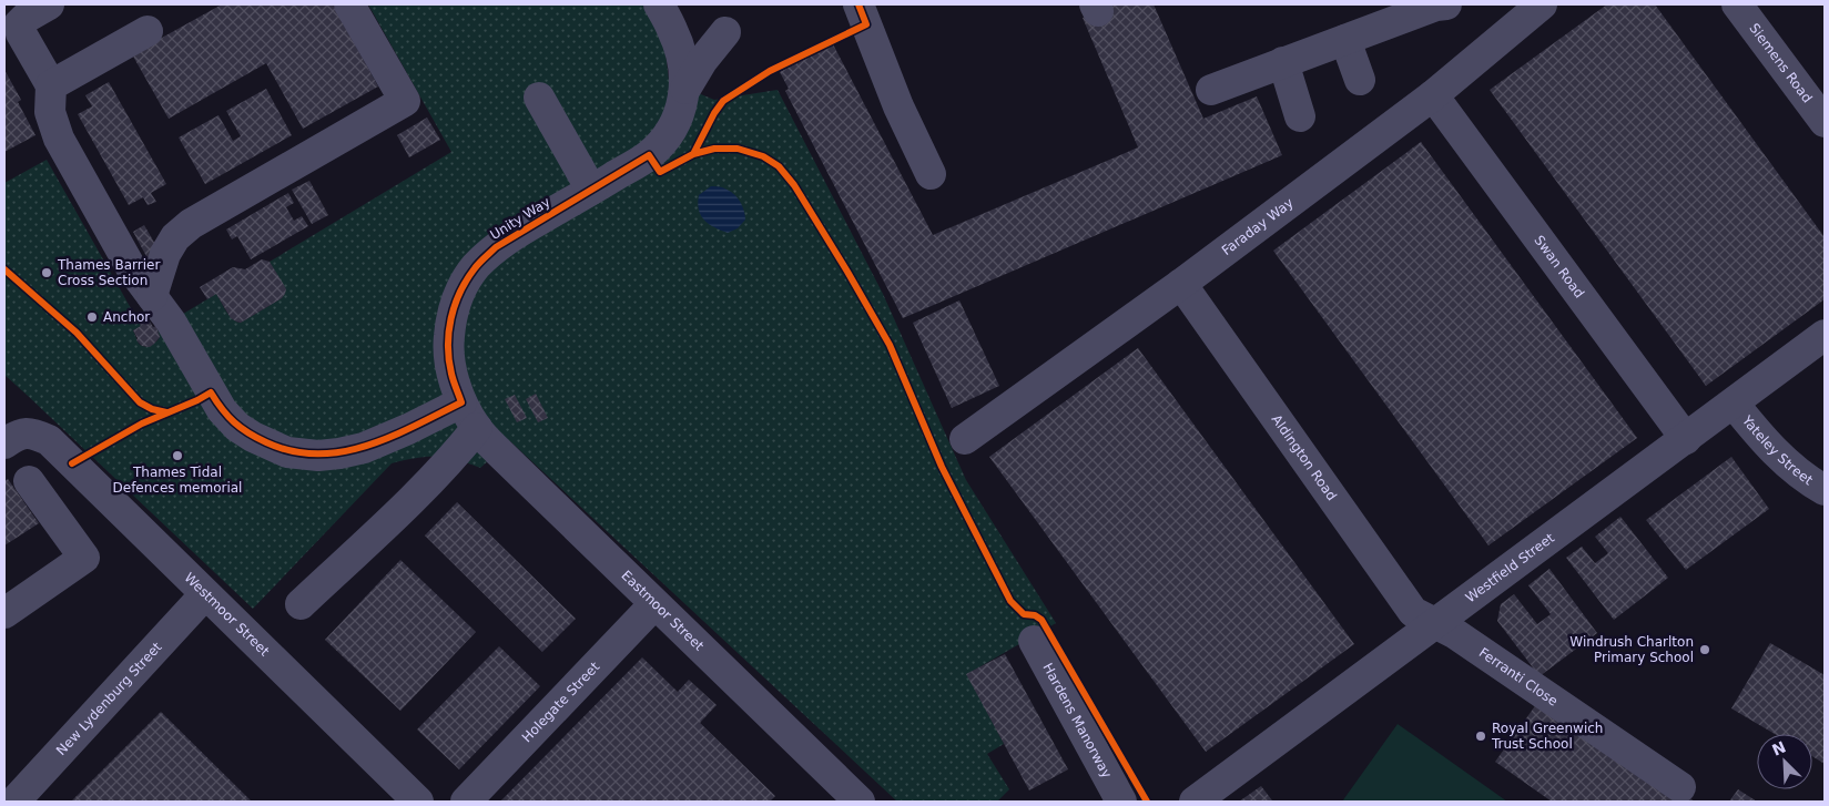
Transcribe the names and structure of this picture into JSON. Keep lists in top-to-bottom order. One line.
{"streets":{"street":["Siemens Road","Unity Way","Faraday Way","Swan Road","Yateley Street","Aldington Road","Westfield Street","Eastmoor Street","Westmoor Street","Ferranti Close","New Lydenburg Street","Holegate Street","Hardens Manorway"]},"crossings":[["Unity Way","Eastmoor Street"],["Faraday Way","Swan Road"],["Faraday Way","Aldington Road"],["Swan Road","Westfield Street"],["Yateley Street","Westfield Street"],["Aldington Road","Westfield Street"],["Aldington Road","Ferranti Close"],["Westfield Street","Ferranti Close"],["Eastmoor Street","Holegate Street"],["Westmoor Street","New Lydenburg Street"]],"places":["Thames Barrier Cross Section","Anchor","Thames Tidal Defences memorial","Windrush Charlton Primary School","Royal Greenwich Trust School"],"north":"top left"}
